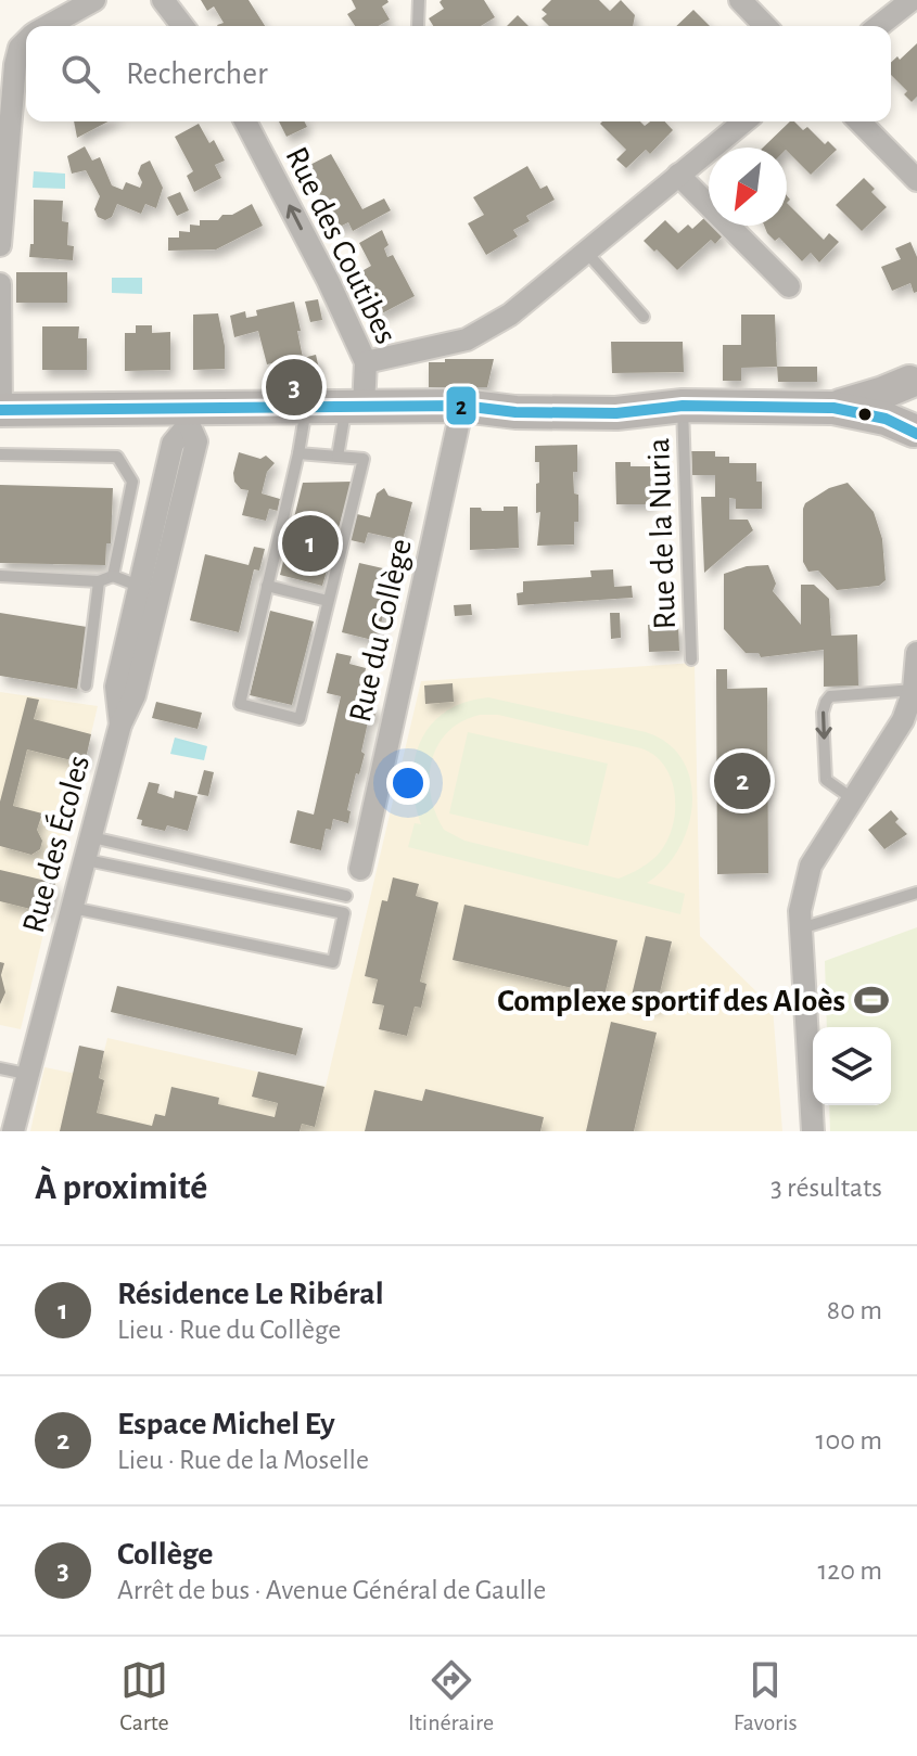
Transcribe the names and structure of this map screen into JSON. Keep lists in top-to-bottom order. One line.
{"streets":{"street":["Rue des Coutibes","Rue du Collège","Rue des Écoles"],"lane":["Rue de la Nuria"]},"one_way":["Rue des Coutibes"],"places":{"sports":["Complexe sportif des Aloès"]},"lines":["transit line 2"],"north":"bottom left","page":{"search":"Rechercher","pins":["3","1","2"],"heading":["À proximité","3 résultats"],"list":[{"mark":"1","name":"Résidence Le Ribéral","note":"Lieu · Rue du Collège","value":"80 m"},{"mark":"2","name":"Espace Michel Ey","note":"Lieu · Rue de la Moselle","value":"100 m"},{"mark":"3","name":"Collège","note":"Arrêt de bus · Avenue Général de Gaulle","value":"120 m"}],"nav":["Carte","Itinéraire","Favoris"]}}
